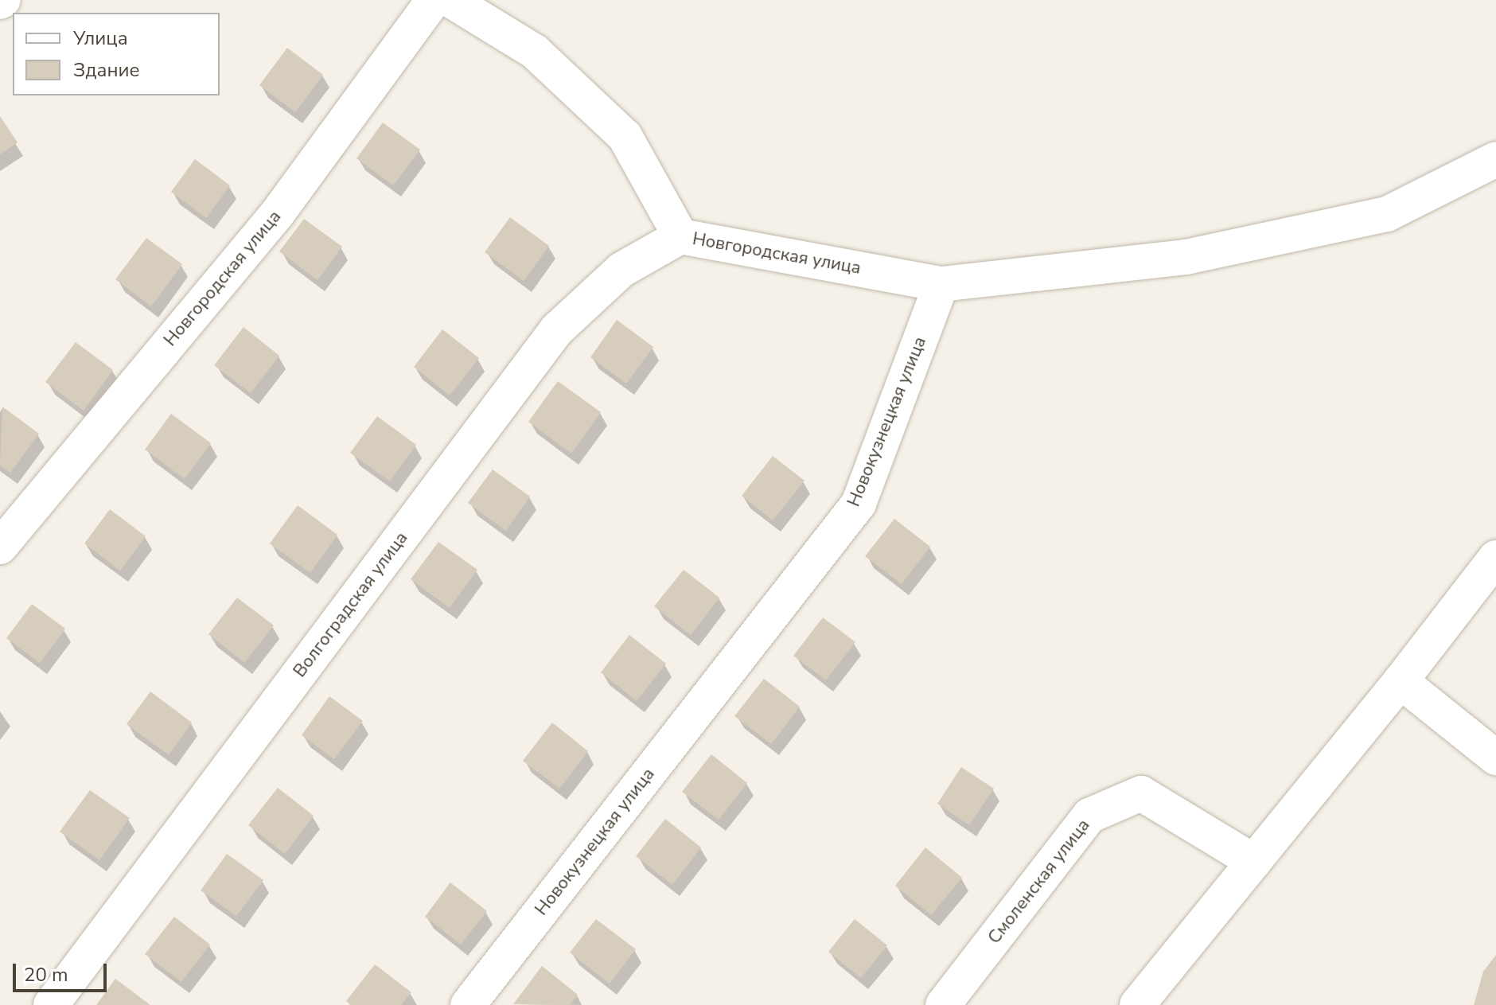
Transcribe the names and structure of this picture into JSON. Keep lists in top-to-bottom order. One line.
{"streets":{"street":["Новгородская улица","Новокузнецкая улица","Волгоградская улица","Смоленская улица"]},"crossings":[["Новгородская улица","Новокузнецкая улица"],["Новгородская улица","Волгоградская улица"]],"legend":["Улица","Здание"],"scale_bar":"20 m"}
